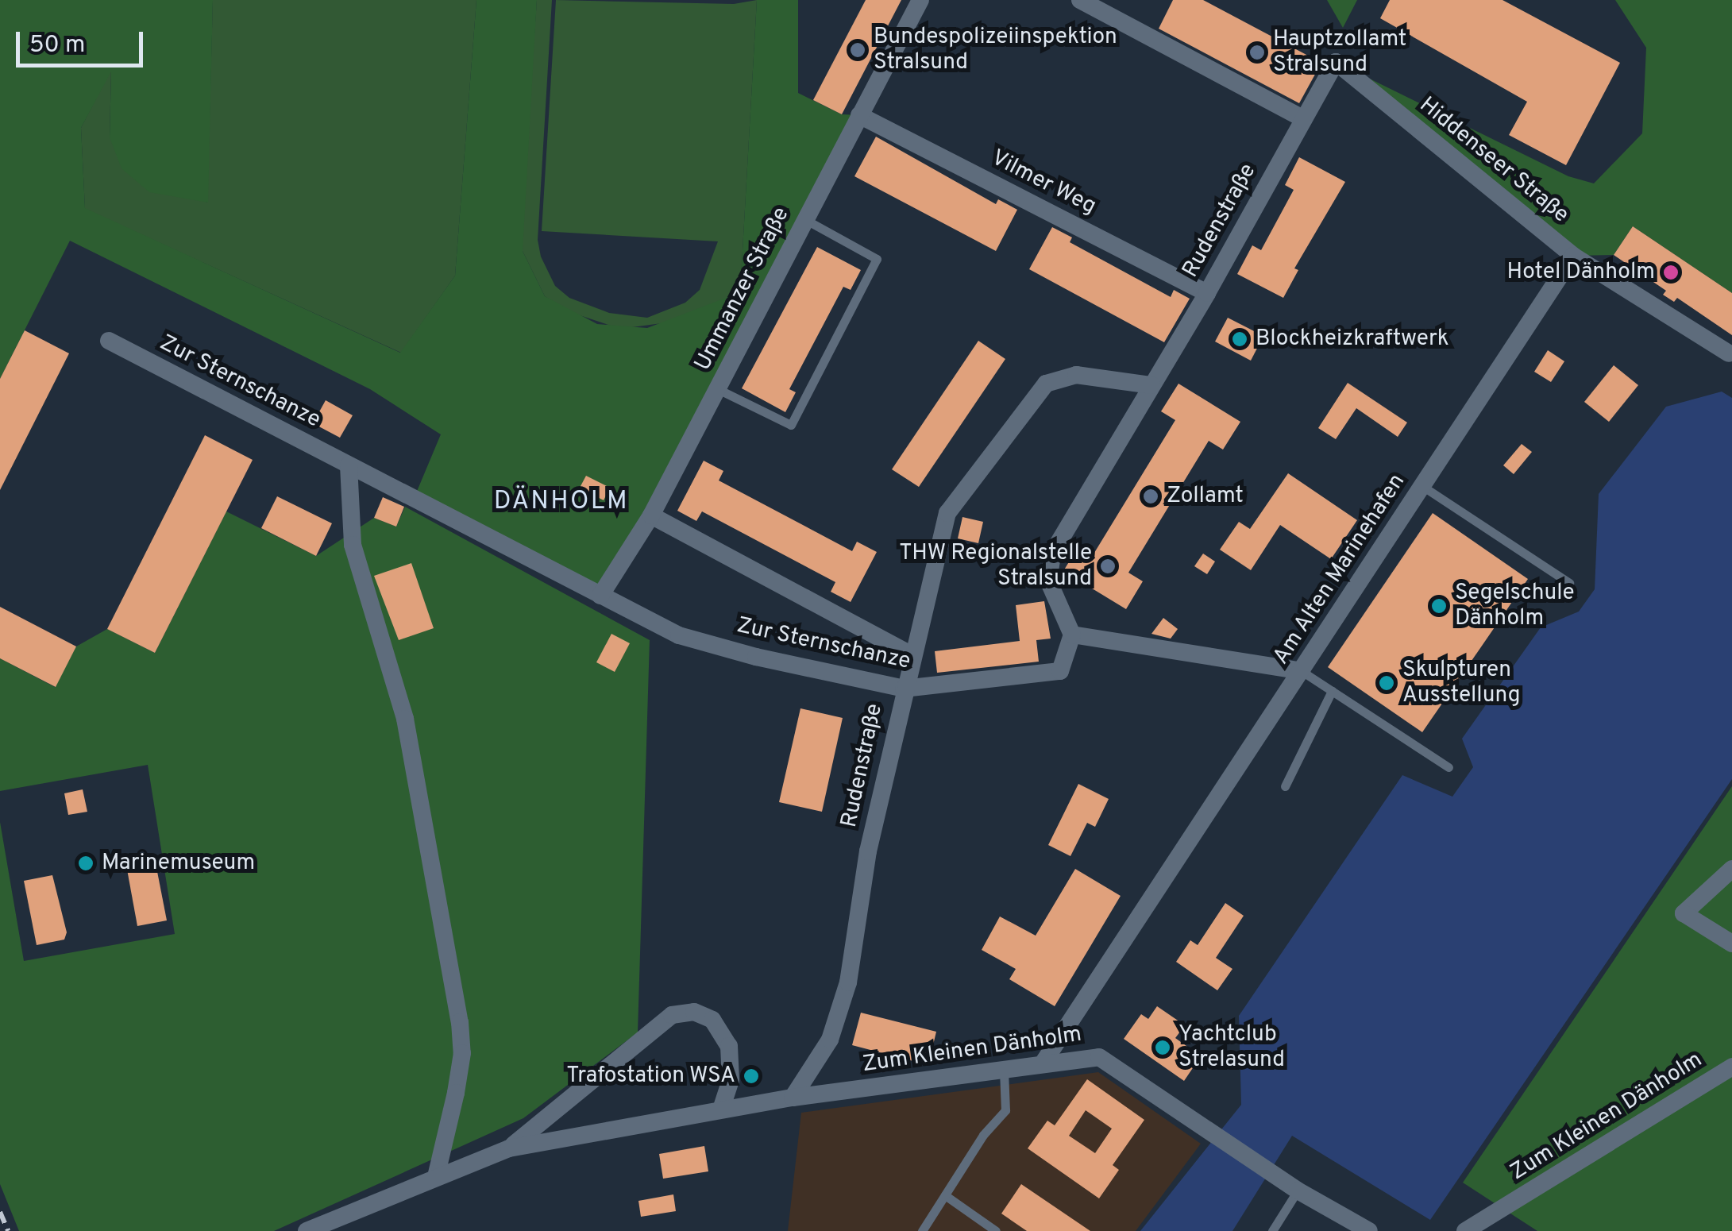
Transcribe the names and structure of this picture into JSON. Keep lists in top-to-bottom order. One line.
{"streets":{"street":["Hiddenseer Straße","Vilmer Weg","Rudenstraße","Ummanzer Straße","Zur Sternschanze","Am Alten Marinehafen","Zum Kleinen Dänholm"]},"crossings":[["Hiddenseer Straße","Rudenstraße"],["Hiddenseer Straße","Am Alten Marinehafen"],["Vilmer Weg","Rudenstraße"],["Vilmer Weg","Ummanzer Straße"],["Rudenstraße","Zur Sternschanze"],["Rudenstraße","Zum Kleinen Dänholm"],["Ummanzer Straße","Zur Sternschanze"],["Am Alten Marinehafen","Zum Kleinen Dänholm"]],"districts":["DÄNHOLM"],"places":["Bundespolizeiinspektion Stralsund","Hauptzollamt Stralsund","Hotel Dänholm","Blockheizkraftwerk","Zollamt","THW Regionalstelle Stralsund","Segelschule Dänholm","Skulpturen Ausstellung","Marinemuseum","Yachtclub Strelasund","Trafostation WSA"],"scale_bar":"50 m"}
